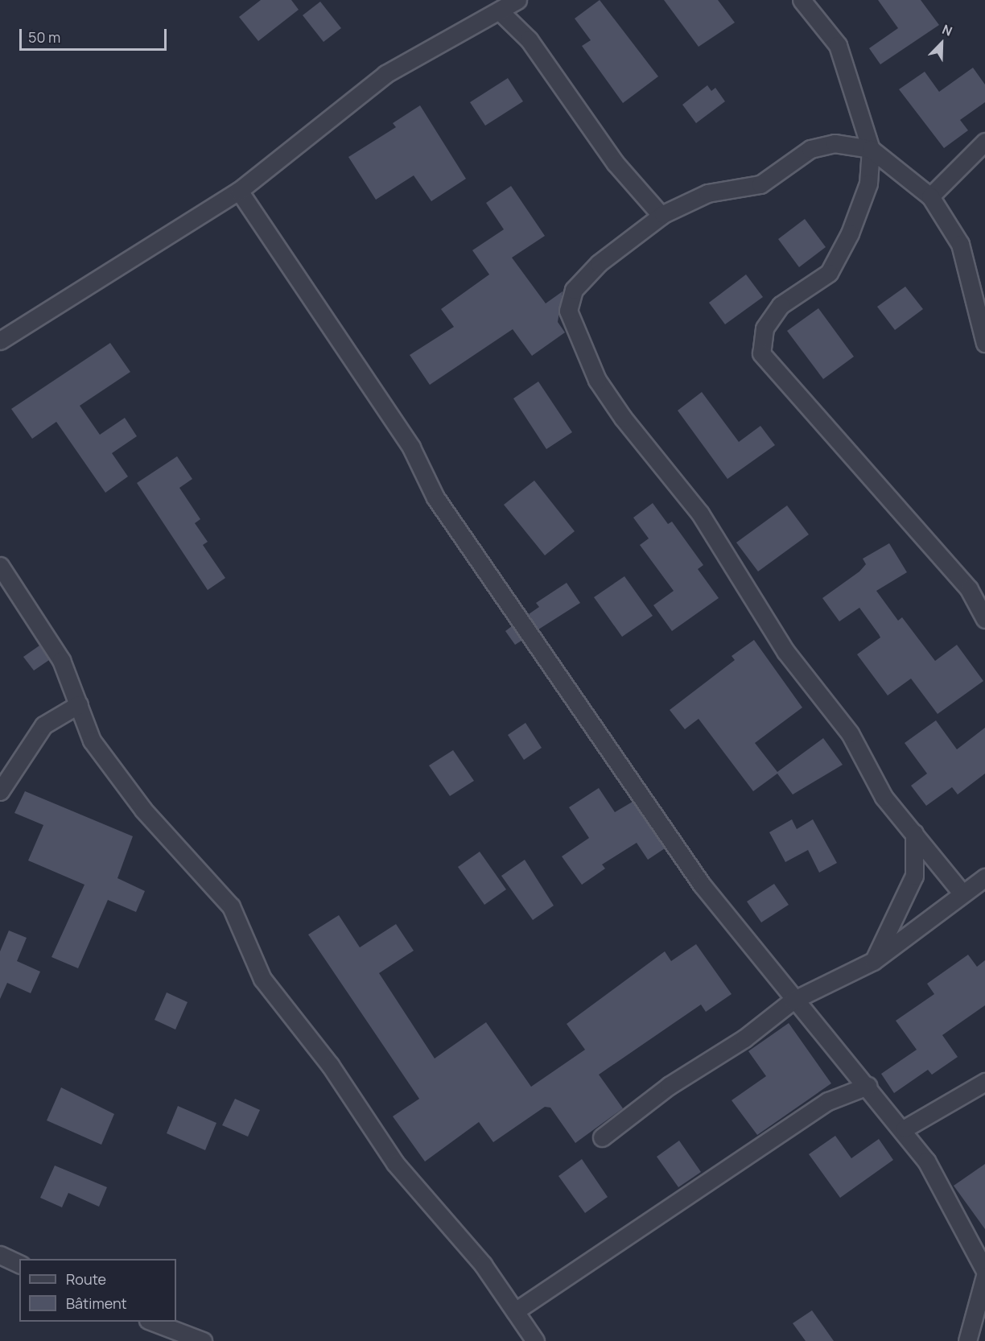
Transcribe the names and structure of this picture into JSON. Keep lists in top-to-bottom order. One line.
{"legend":["Route","Bâtiment"],"scale_bar":"50 m","north":"top right"}
